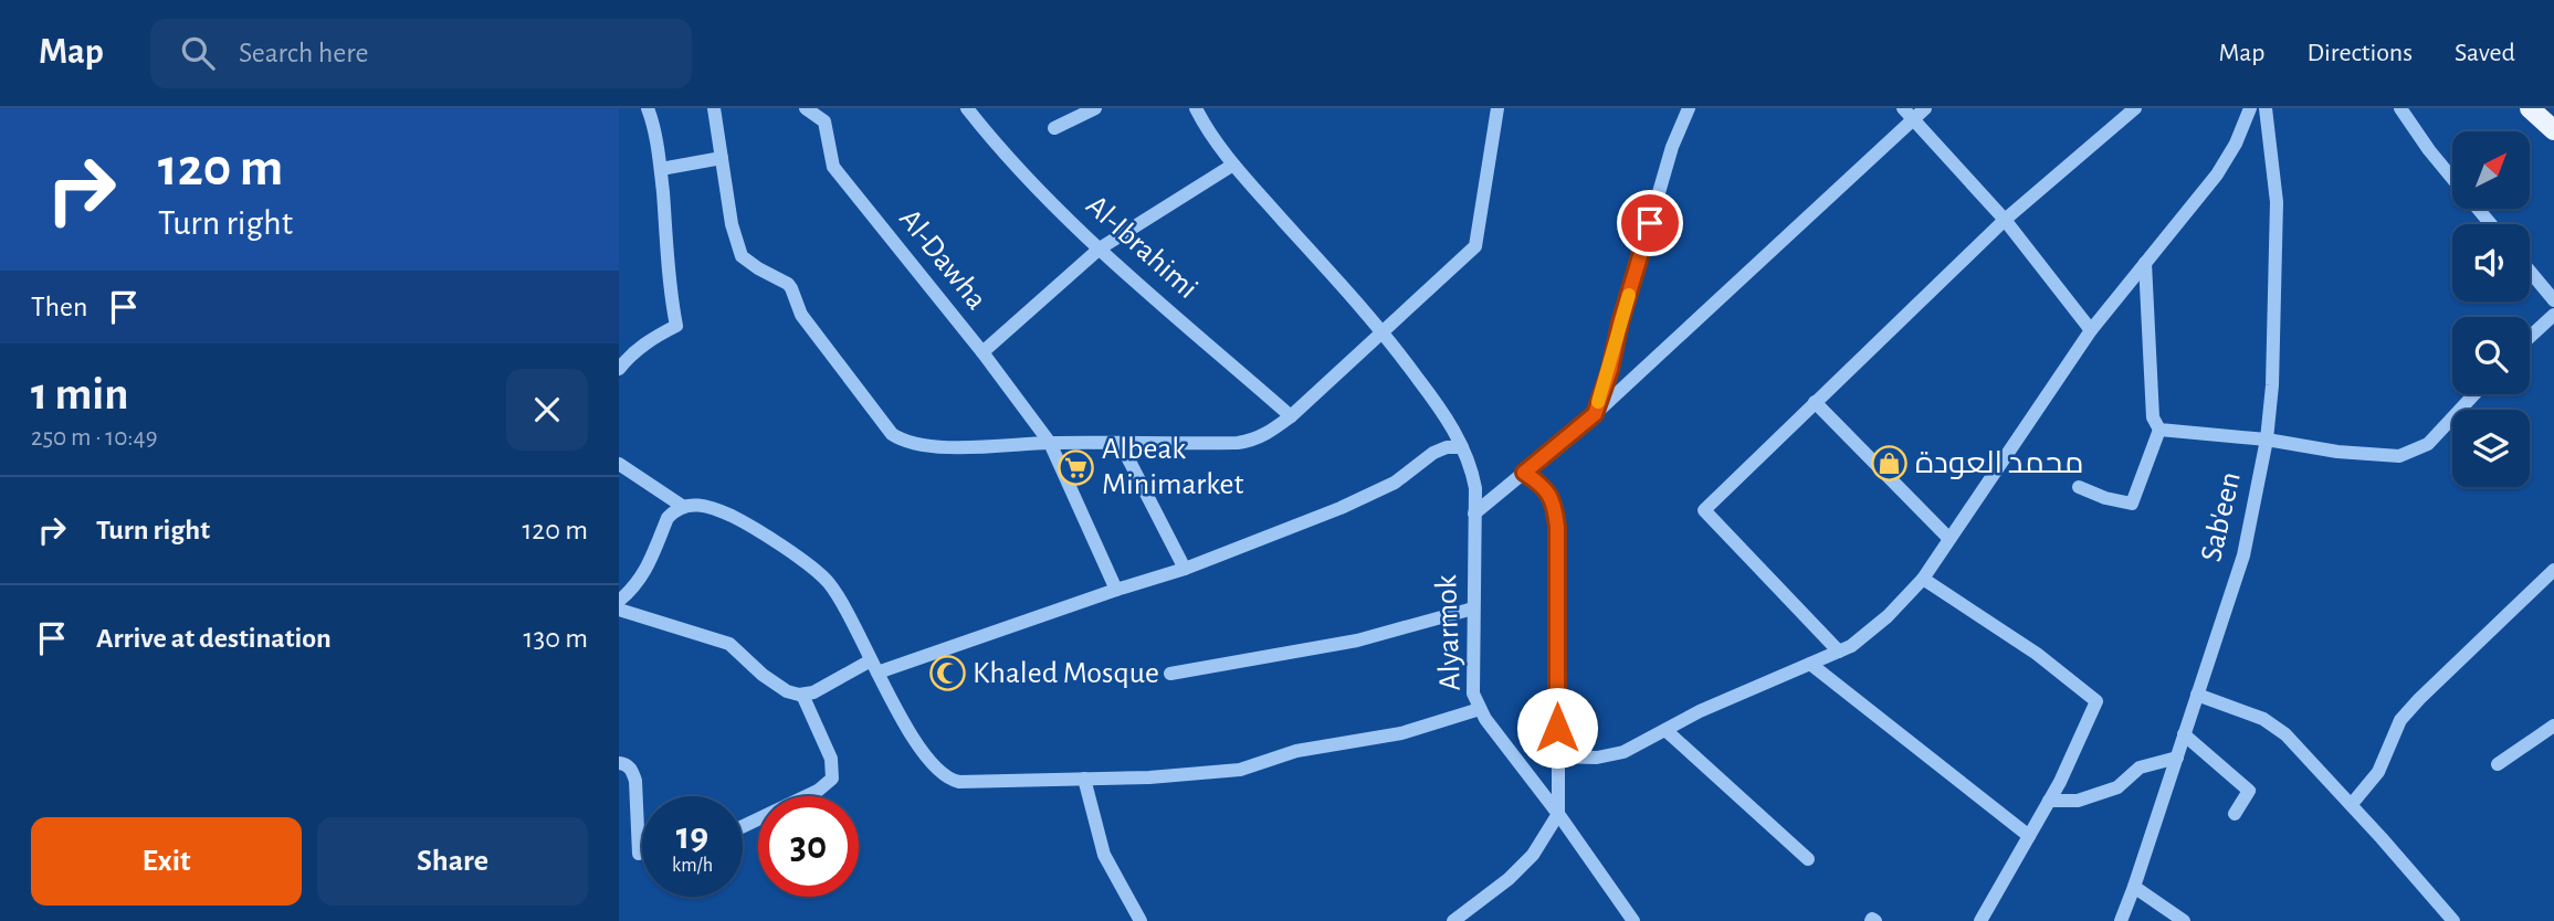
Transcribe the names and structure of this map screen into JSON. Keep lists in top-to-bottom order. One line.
{"streets":{"street":["Al-Ibrahimi","Al-Dawha","Sab'een","Alyarmok"]},"places":{"shop":["محمد العودة"],"supermarket":["Albeak Minimarket"],"mosque":["Khaled Mosque"]},"north":"top right","page":{"header":"Map","search":"Search here","nav":["Map","Directions","Saved"],"turn":["120 m","Turn right"],"then":"Then","heading":["1 min","250 m · 10:49"],"list":[{"name":"Turn right","value":"120 m"},{"name":"Arrive at destination","value":"130 m"}],"speed":"19 km/h","limit":"30","buttons":["Exit","Share"]}}
